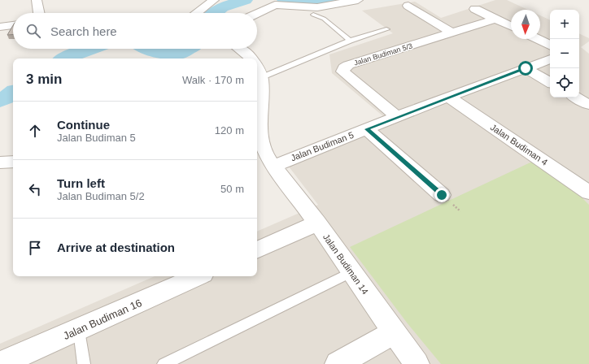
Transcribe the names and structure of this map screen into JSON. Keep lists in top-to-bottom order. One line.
{"streets":{"street":["Jalan Budiman 5/3","Jalan Budiman 4","Jalan Budiman 5","Jalan Budiman 14","Jalan Budiman 16"]},"crossings":[["Jalan Budiman 5/3","Jalan Budiman 5"],["Jalan Budiman 4","Jalan Budiman 5"],["Jalan Budiman 5","Jalan Budiman 14"]],"north":"bottom","page":{"map_buttons":["+","−"],"search":"Search here","heading":["3 min","Walk · 170 m"],"list":[["Continue","Jalan Budiman 5","120 m"],["Turn left","Jalan Budiman 5/2","50 m"],"Arrive at destination"]}}
